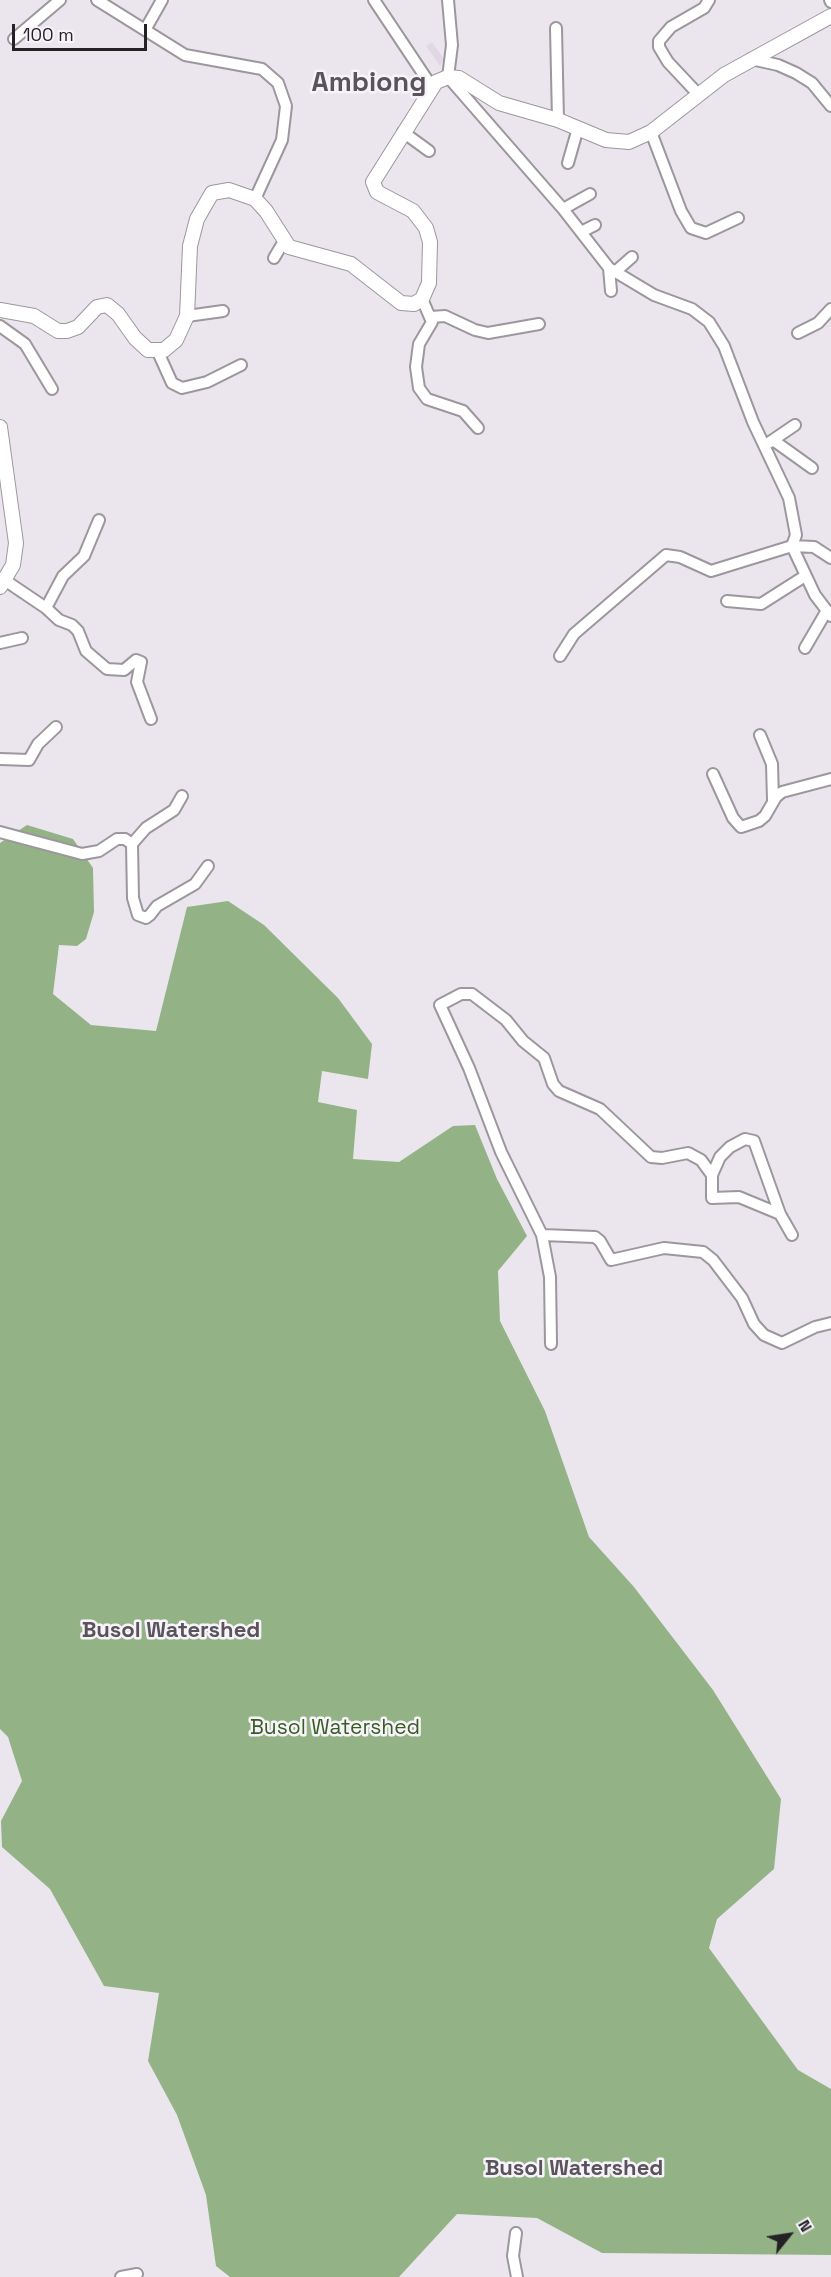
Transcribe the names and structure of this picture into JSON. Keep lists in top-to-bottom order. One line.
{"districts":["Ambiong","Busol Watershed","Busol Watershed"],"parks":["Busol Watershed"],"scale_bar":"100 m","north":"top right"}
